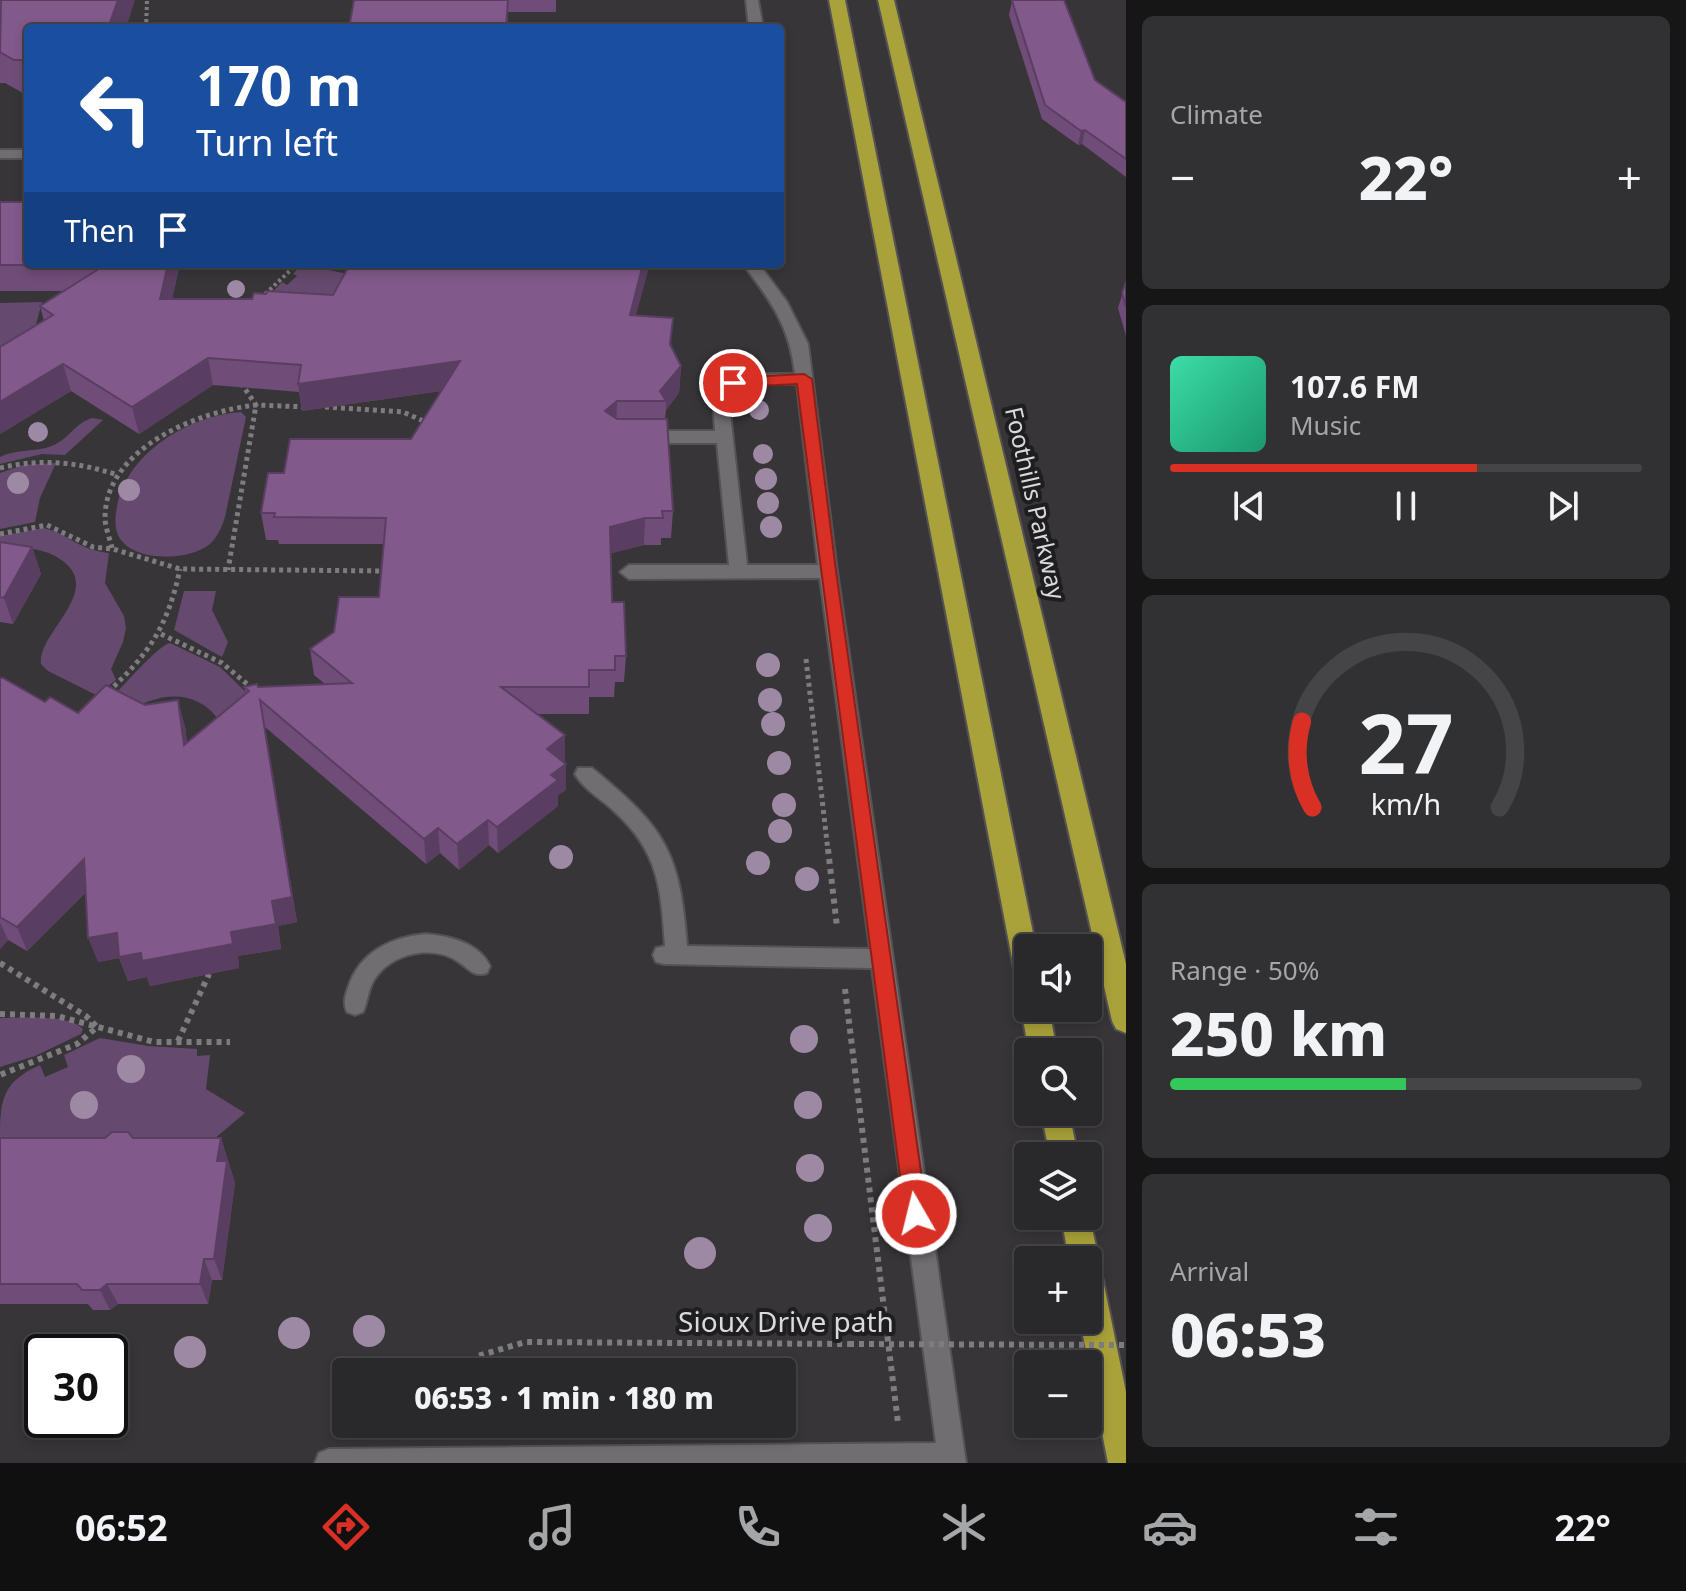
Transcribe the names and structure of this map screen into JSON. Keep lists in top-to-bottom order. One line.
{"streets":{"highway":["Foothills Parkway"],"path":["Sioux Drive path"]},"page":{"tile":["Climate",["Range · 50%","250 km"],["Arrival","06:53"]],"turn":["170 m","Turn left"],"heat":["−","22°","+"],"then":"Then","song":["107.6 FM","Music"],"map_buttons":["+","−"],"limit":"30","trip":"06:53 · 1 min · 180 m","tabs":["06:52","22°"],"gauge":["27","km/h"]}}
